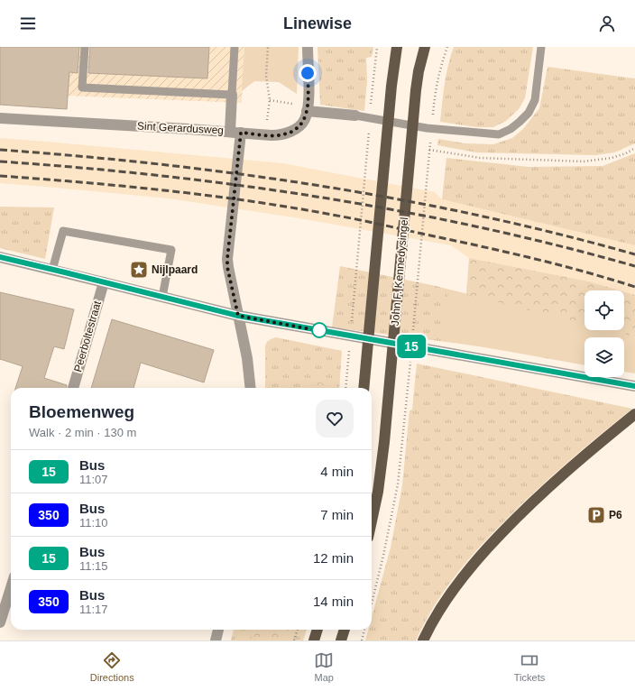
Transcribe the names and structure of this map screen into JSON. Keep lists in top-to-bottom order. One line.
{"streets":{"main road":["John F. Kennedysingel"],"street":["Sint Gerardusweg","Peerboltestraat"]},"places":{"place":["Nijlpaard"],"parking":["P6"]},"lines":["bus line 15"],"page":{"header":"Linewise","on_map":"15","heading":["Bloemenweg","Walk · 2 min · 130 m"],"list":[{"mark":"15","name":"Bus","note":"11:07","value":"4 min"},{"mark":"350","name":"Bus","note":"11:10","value":"7 min"},{"mark":"15","name":"Bus","note":"11:15","value":"12 min"},{"mark":"350","name":"Bus","note":"11:17","value":"14 min"}],"tabs":["Directions","Map","Tickets"]}}
